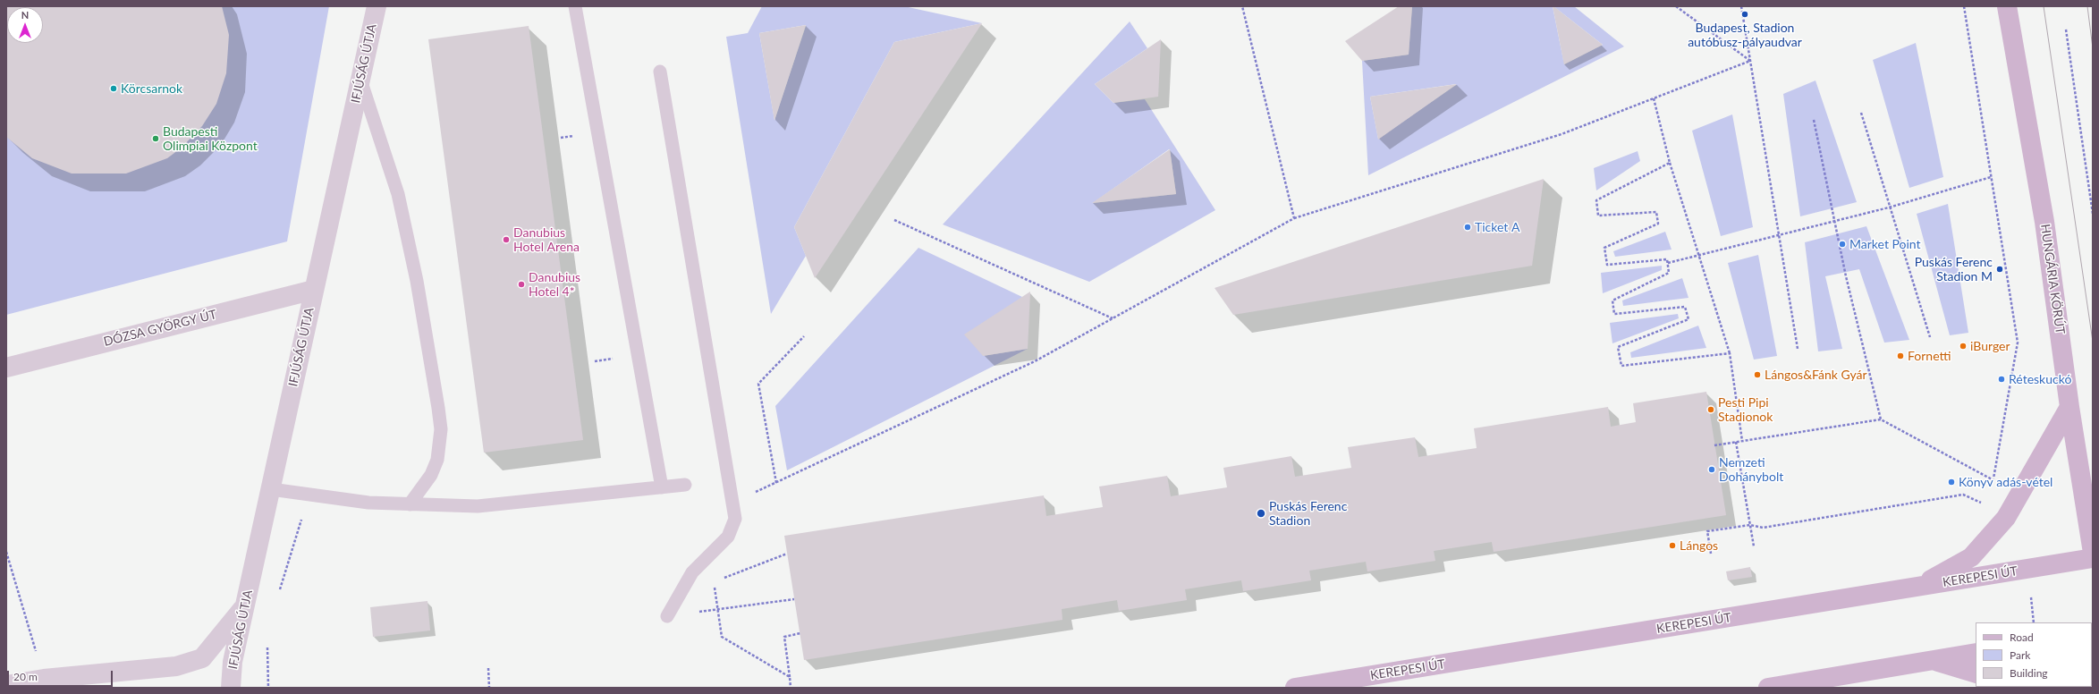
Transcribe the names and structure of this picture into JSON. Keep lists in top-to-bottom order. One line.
{"streets":{"main road":["HUNGÁRIA KÖRÚT","KEREPESI ÚT"],"street":["IFJÚSÁG ÚTJA","DÓZSA GYÖRGY ÚT"]},"crossings":[["IFJÚSÁG ÚTJA","DÓZSA GYÖRGY ÚT"]],"places":["Budapest, Stadion autóbusz-pályaudvar","Körcsarnok","Budapesti Olimpiai Központ","Ticket A","Danubius Hotel Arena","Market Point","Puskás Ferenc Stadion M","Danubius Hotel 4*","iBurger","Fornetti","Lángos&Fánk Gyár","Réteskuckó","Pesti Pipi Stadionok","Nemzeti Dohánybolt","Könyv adás-vétel","Puskás Ferenc Stadion","Lángos"],"legend":["Road","Park","Building"],"scale_bar":"20 m","north":"top"}
